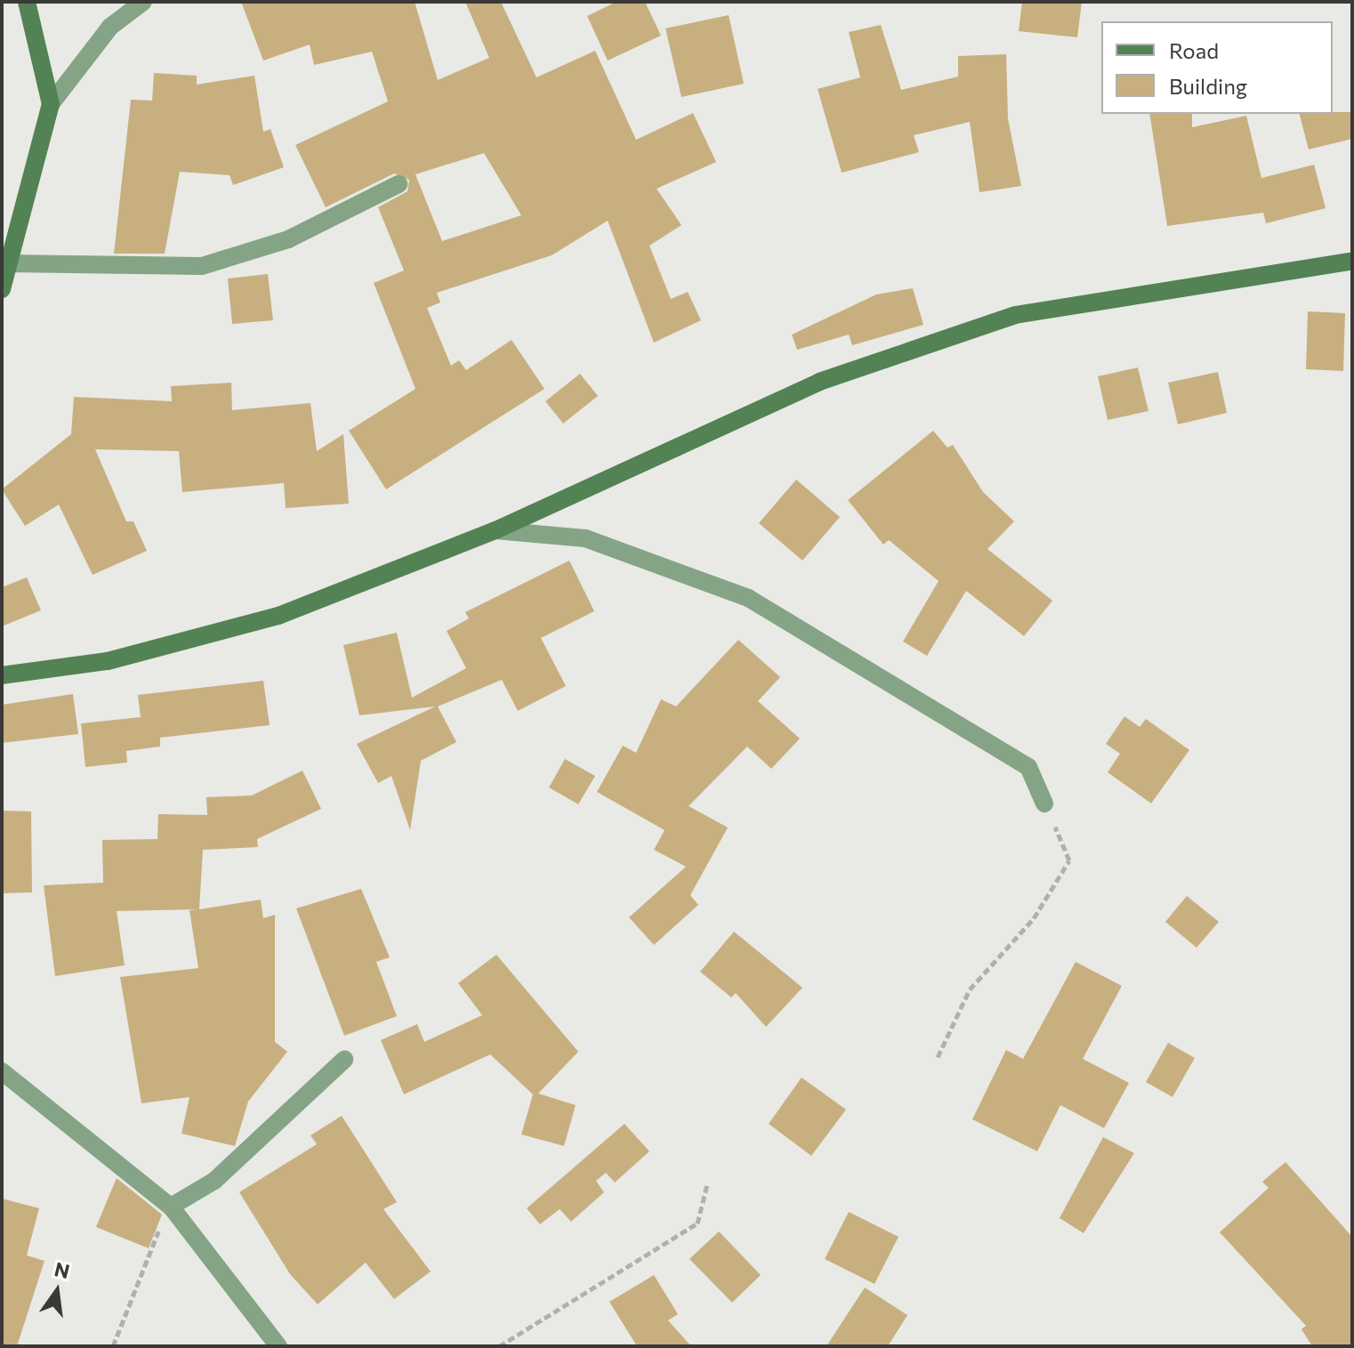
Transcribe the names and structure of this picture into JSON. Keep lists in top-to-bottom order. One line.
{"legend":["Road","Building"],"north":"top"}
